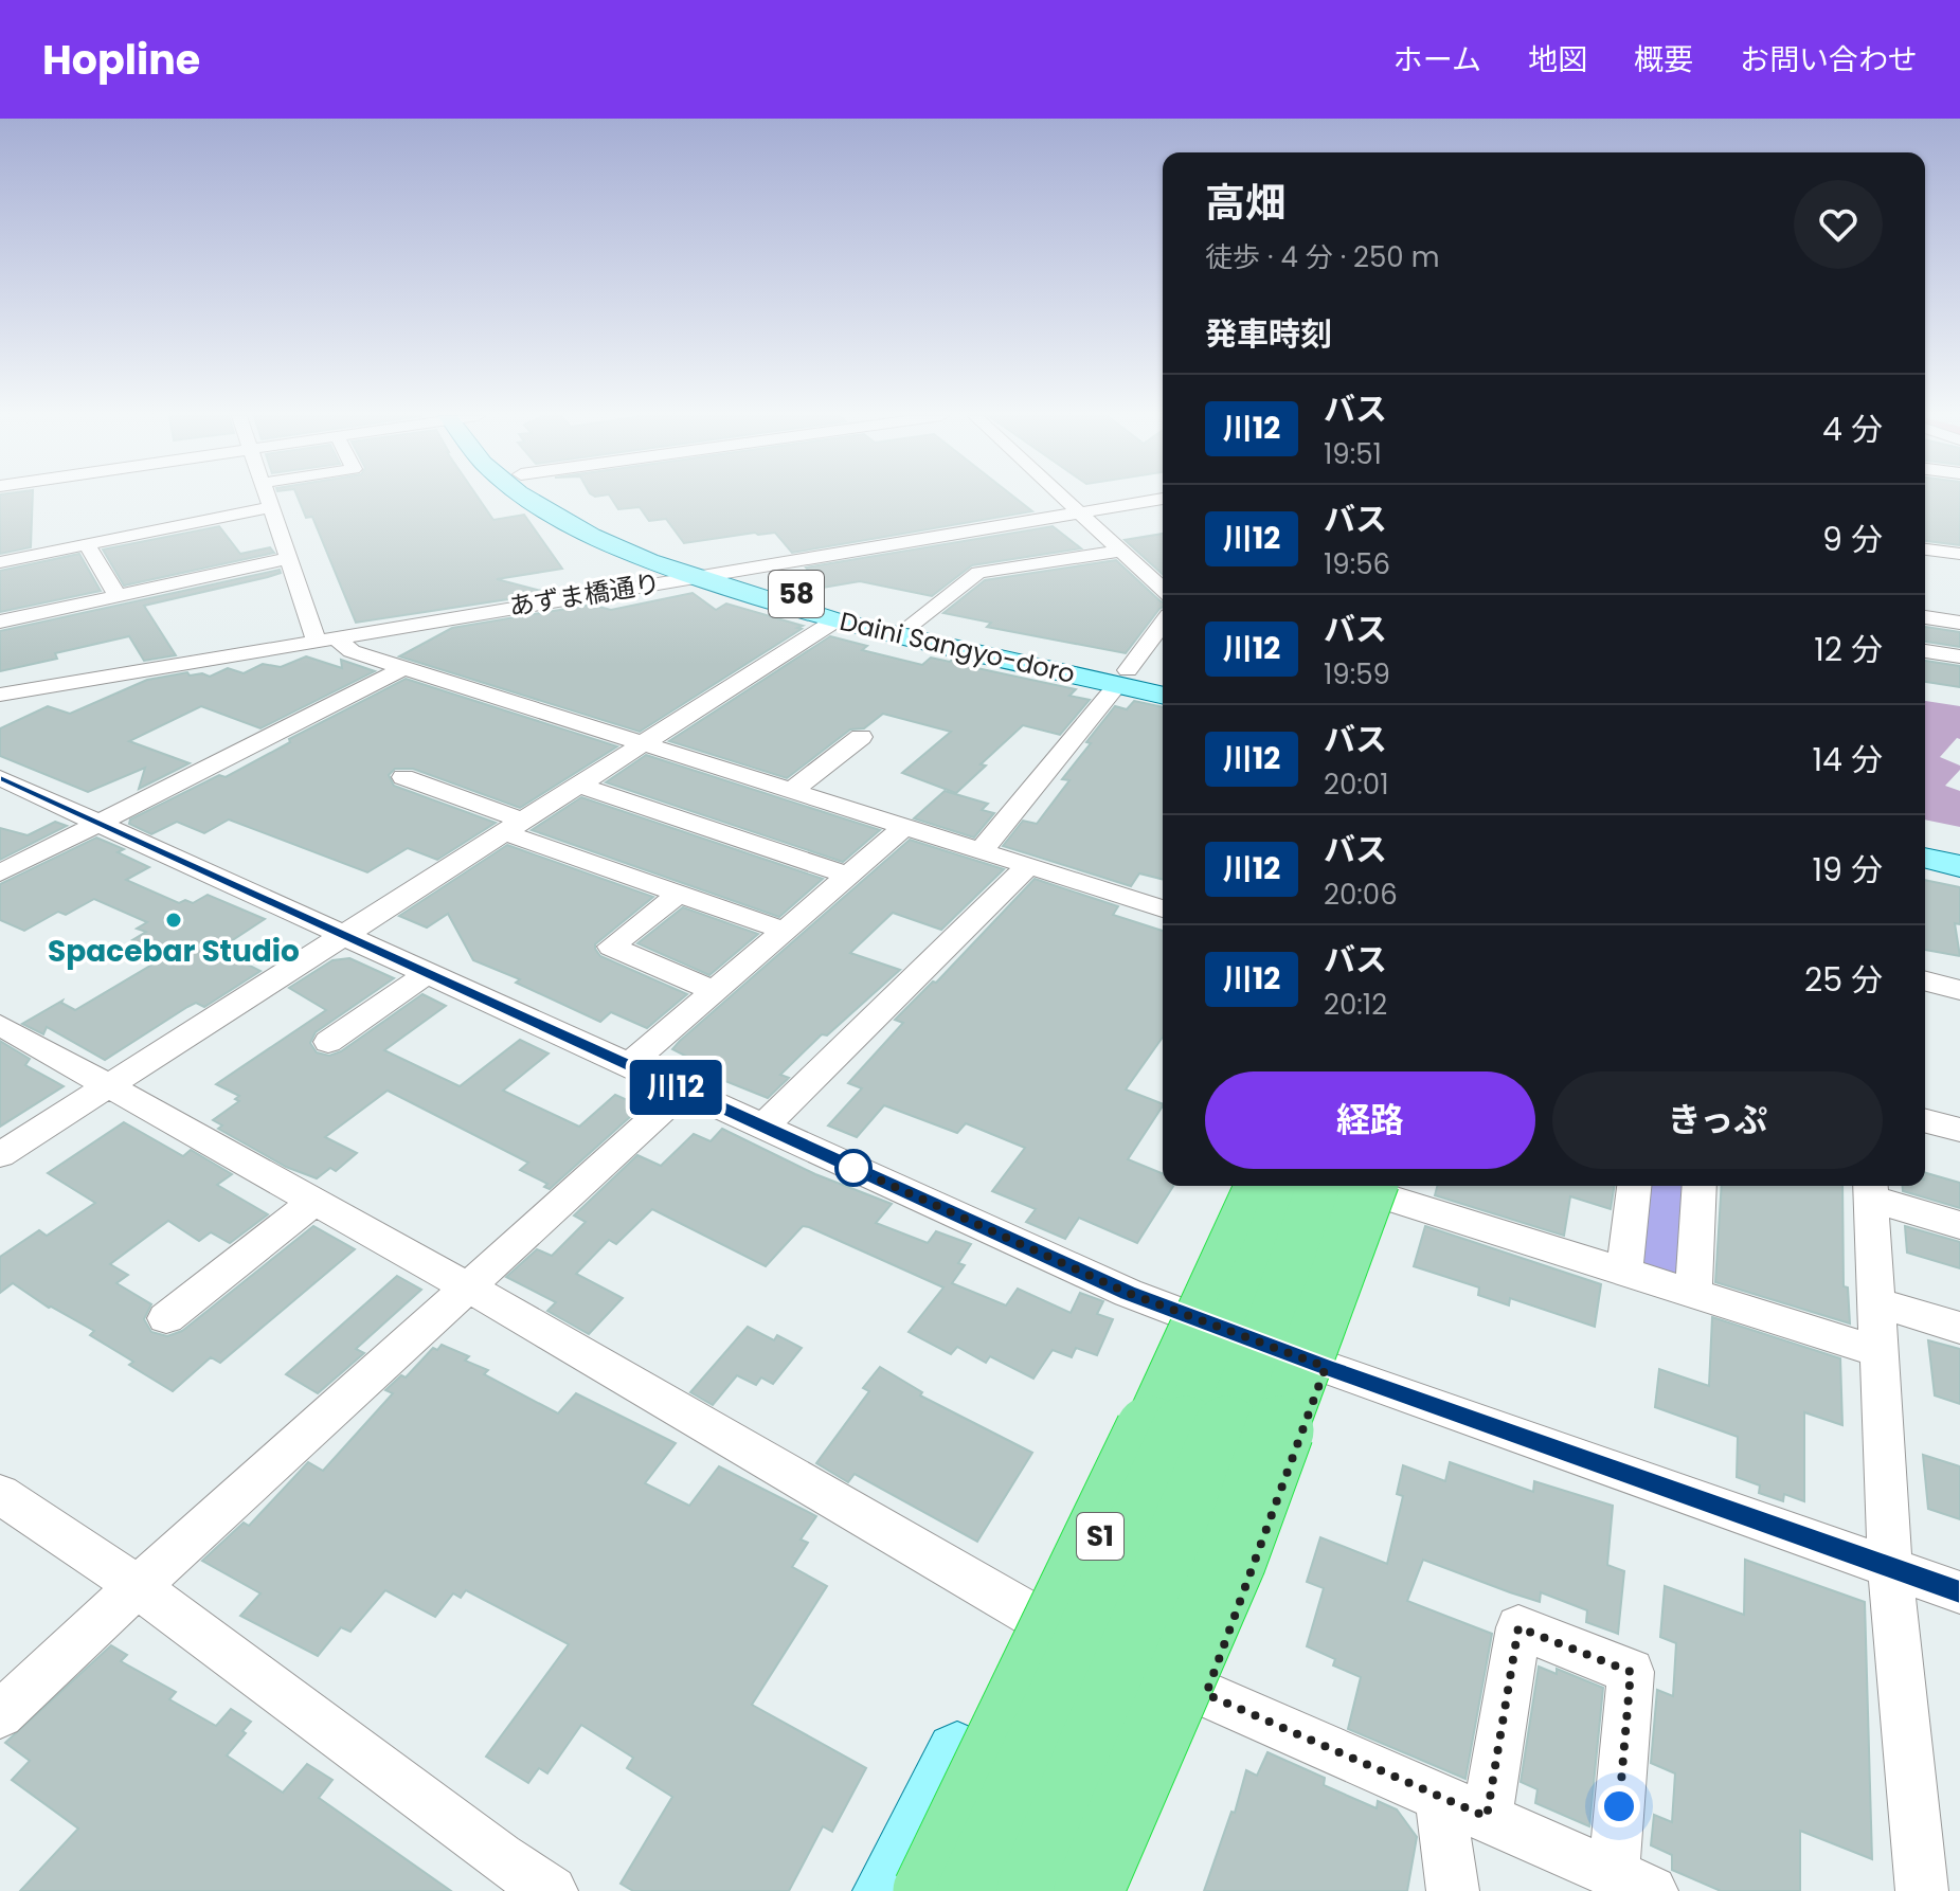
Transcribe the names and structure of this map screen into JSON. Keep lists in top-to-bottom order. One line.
{"streets":{"highway":["S1"],"main road":["58","Daini Sangyo-doro"],"street":["あずま橋通り"]},"crossings":[["あずま橋通り","Daini Sangyo-doro"]],"places":["Spacebar Studio"],"lines":["bus line 川12"],"page":{"header":"Hopline","nav":["ホーム","地図","概要","お問い合わせ"],"on_map":"川12","heading":[["高畑","徒歩 · 4 分 · 250 m"],"発車時刻"],"list":[{"mark":"川12","name":"バス","note":"19:51","value":"4 分"},{"mark":"川12","name":"バス","note":"19:56","value":"9 分"},{"mark":"川12","name":"バス","note":"19:59","value":"12 分"},{"mark":"川12","name":"バス","note":"20:01","value":"14 分"},{"mark":"川12","name":"バス","note":"20:06","value":"19 分"},{"mark":"川12","name":"バス","note":"20:12","value":"25 分"}],"buttons":["経路","きっぷ"]}}
